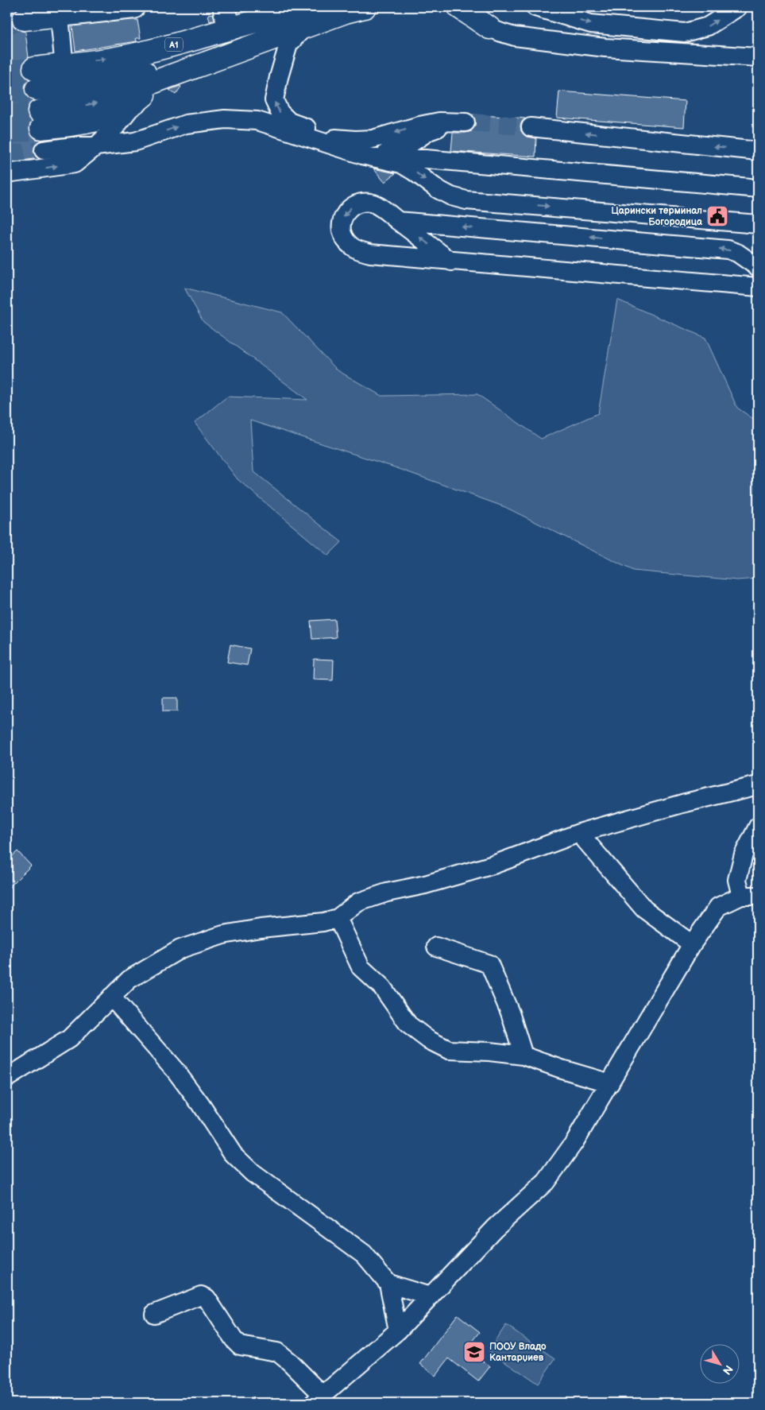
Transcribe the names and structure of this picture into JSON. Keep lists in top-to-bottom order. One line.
{"streets":{"highway":["A1"]},"places":{"public building":["Царински терминал Богородица"],"school or university":["ПООУ Владо Кантарџиев"]},"north":"bottom right"}
